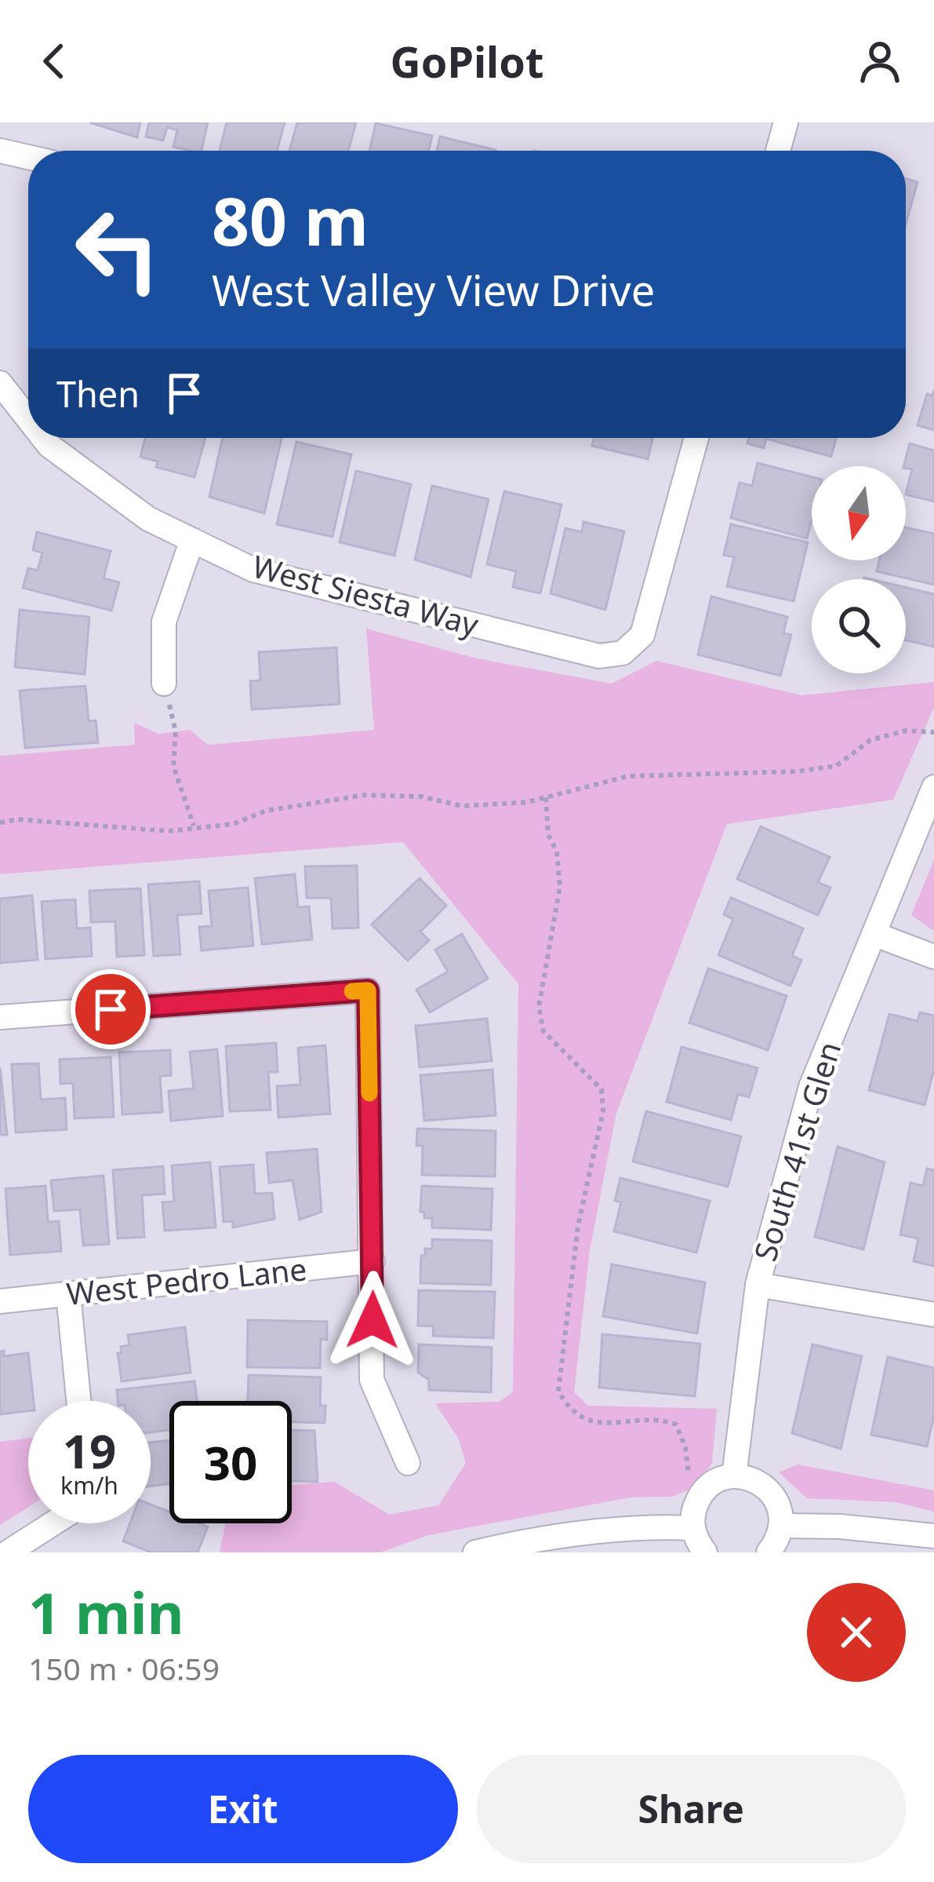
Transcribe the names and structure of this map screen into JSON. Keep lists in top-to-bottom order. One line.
{"streets":{"street":["West Siesta Way","South 41st Glen","West Pedro Lane"]},"north":"bottom","page":{"header":"GoPilot","turn":["80 m","West Valley View Drive"],"then":"Then","speed":"19 km/h","limit":"30","heading":["1 min","150 m · 06:59"],"buttons":["Exit","Share"]}}
